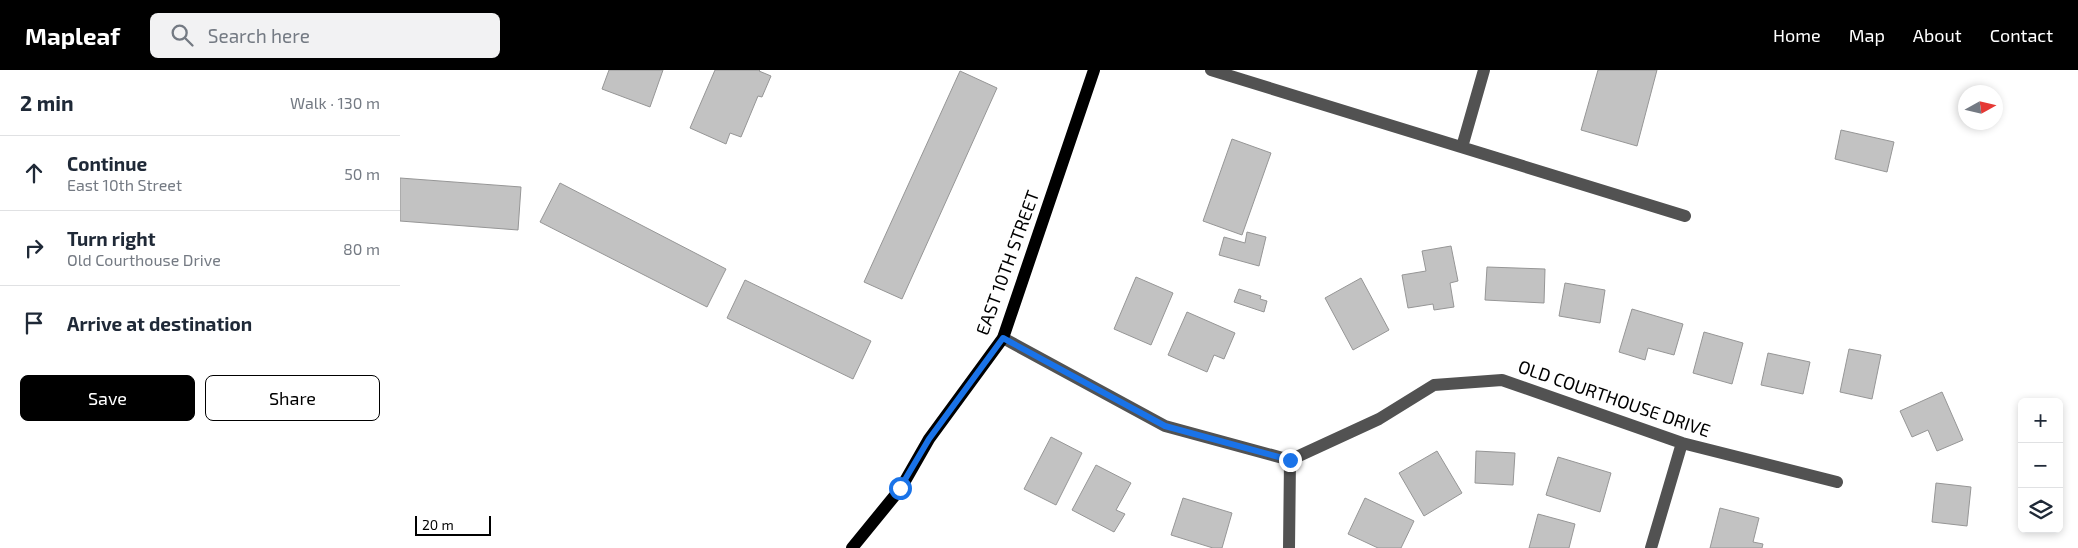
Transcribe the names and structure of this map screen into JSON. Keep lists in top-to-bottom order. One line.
{"streets":{"main road":["EAST 10TH STREET"],"street":["OLD COURTHOUSE DRIVE"]},"scale_bar":"20 m","north":"right","page":{"header":"Mapleaf","search":"Search here","nav":["Home","Map","About","Contact"],"heading":["2 min","Walk · 130 m"],"list":[["Continue","East 10th Street","50 m"],["Turn right","Old Courthouse Drive","80 m"],"Arrive at destination"],"buttons":["Save","Share"],"map_buttons":["+","−"],"scale":"20 m"}}
